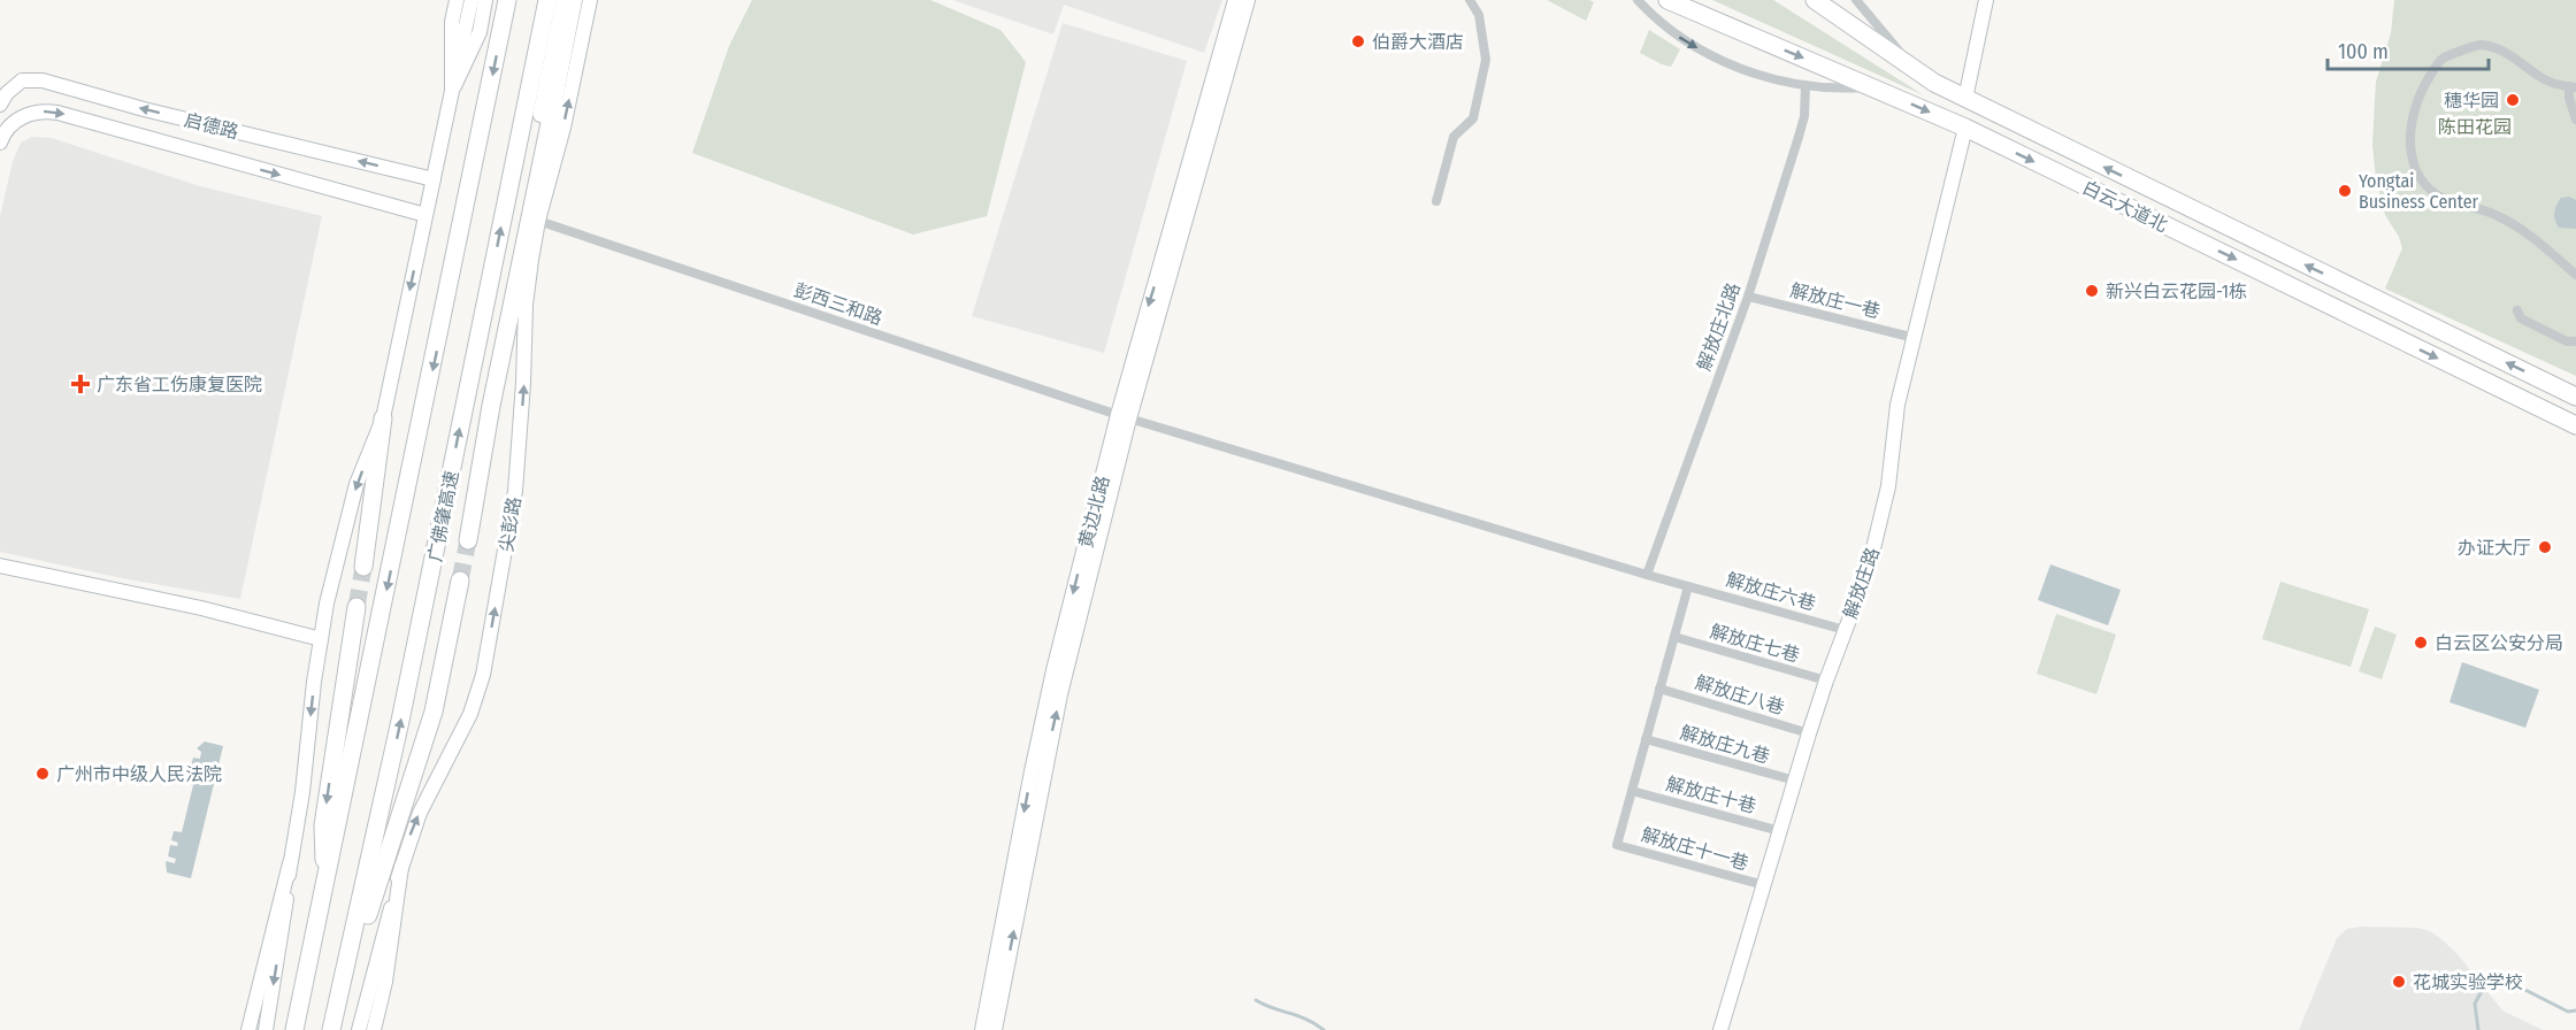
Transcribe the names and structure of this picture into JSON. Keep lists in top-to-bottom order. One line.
{"streets":{"highway":["白云大道北","广佛肇高速"],"street":["启德路","解放庄一巷","彭西三和路","解放庄北路","黄边北路","尖彭路","解放庄路","解放庄六巷","解放庄七巷","解放庄八巷","解放庄九巷","解放庄十巷","解放庄十一巷"]},"crossings":[["白云大道北","解放庄路"],["解放庄一巷","解放庄北路"],["解放庄一巷","解放庄路"],["彭西三和路","解放庄北路"],["彭西三和路","黄边北路"],["彭西三和路","尖彭路"],["彭西三和路","解放庄六巷"],["解放庄北路","解放庄六巷"],["解放庄路","解放庄六巷"],["解放庄路","解放庄七巷"],["解放庄路","解放庄八巷"],["解放庄路","解放庄九巷"],["解放庄路","解放庄十巷"],["解放庄路","解放庄十一巷"],["解放庄十巷","解放庄十一巷"]],"parks":["陈田花园"],"places":{"other":["伯爵大酒店","穗华园","Yongtai Business Center","新兴白云花园-1栋","办证大厅","白云区公安分局","广州市中级人民法院","花城实验学校"],"health":["广东省工伤康复医院"]},"scale_bar":"100 m"}
